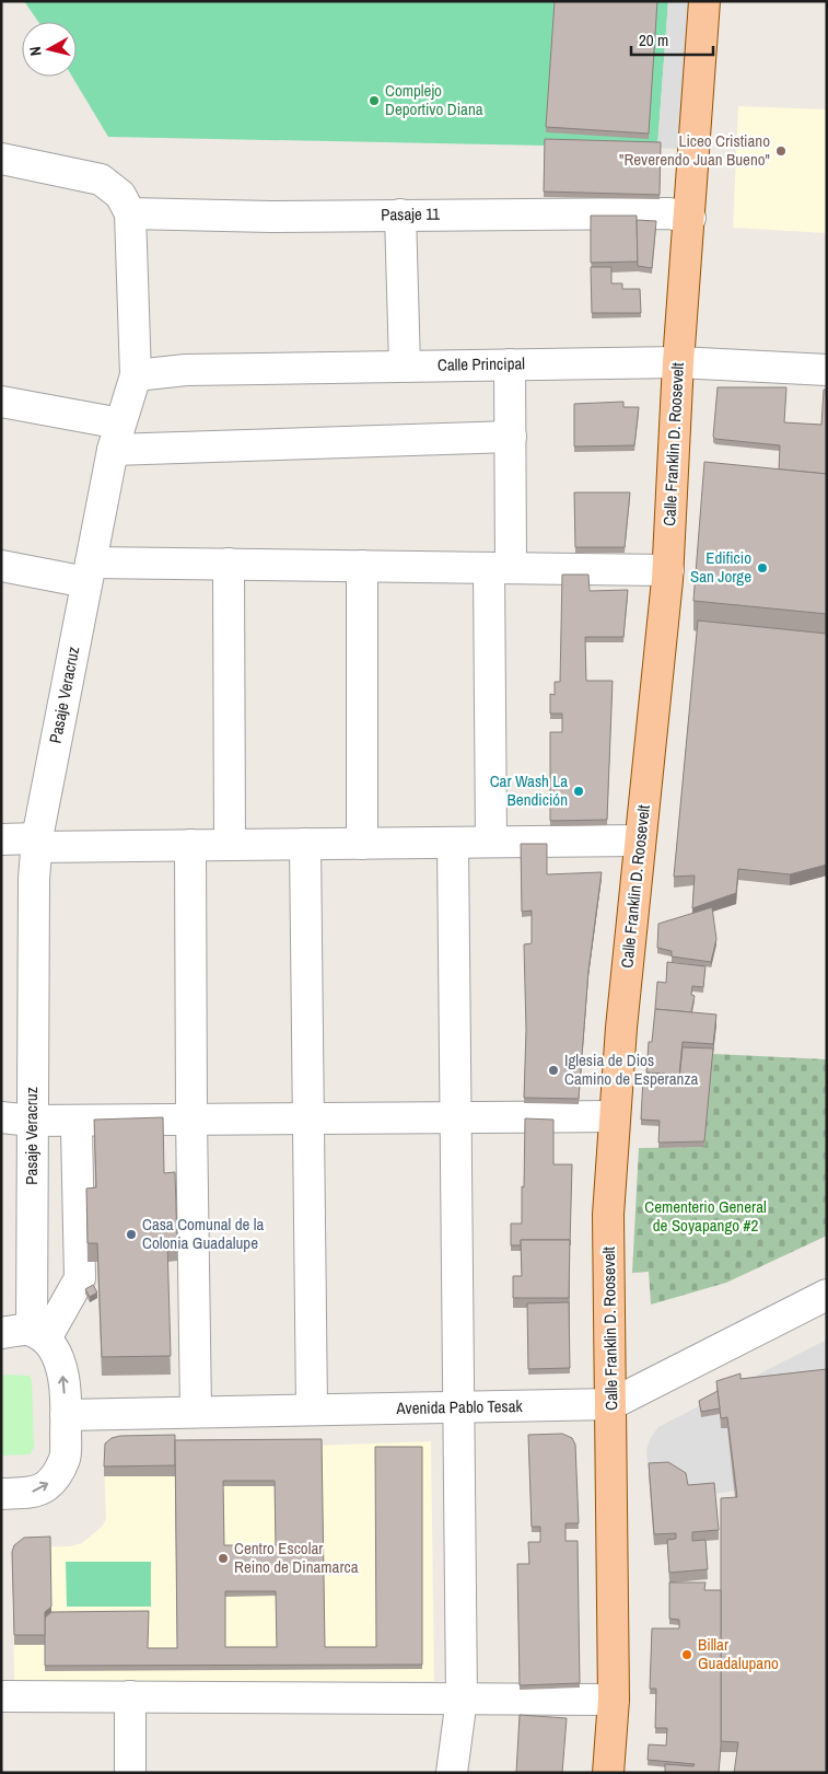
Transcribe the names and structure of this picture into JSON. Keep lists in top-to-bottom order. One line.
{"streets":{"main road":["Calle Franklin D. Roosevelt"],"street":["Pasaje 11","Calle Principal","Pasaje Veracruz","Avenida Pablo Tesak"]},"crossings":[["Pasaje 11","Calle Franklin D. Roosevelt"],["Pasaje 11","Pasaje Veracruz"],["Calle Principal","Calle Franklin D. Roosevelt"],["Calle Principal","Pasaje Veracruz"],["Calle Franklin D. Roosevelt","Avenida Pablo Tesak"]],"parks":["Cementerio General de Soyapango #2"],"places":["Complejo Deportivo Diana","Liceo Cristiano \"Reverendo Juan Bueno\"","Edificio San Jorge","Car Wash La Bendición","Iglesia de Dios Camino de Esperanza","Casa Comunal de la Colonia Guadalupe","Centro Escolar Reino de Dinamarca","Billar Guadalupano"],"scale_bar":"20 m","north":"left"}
